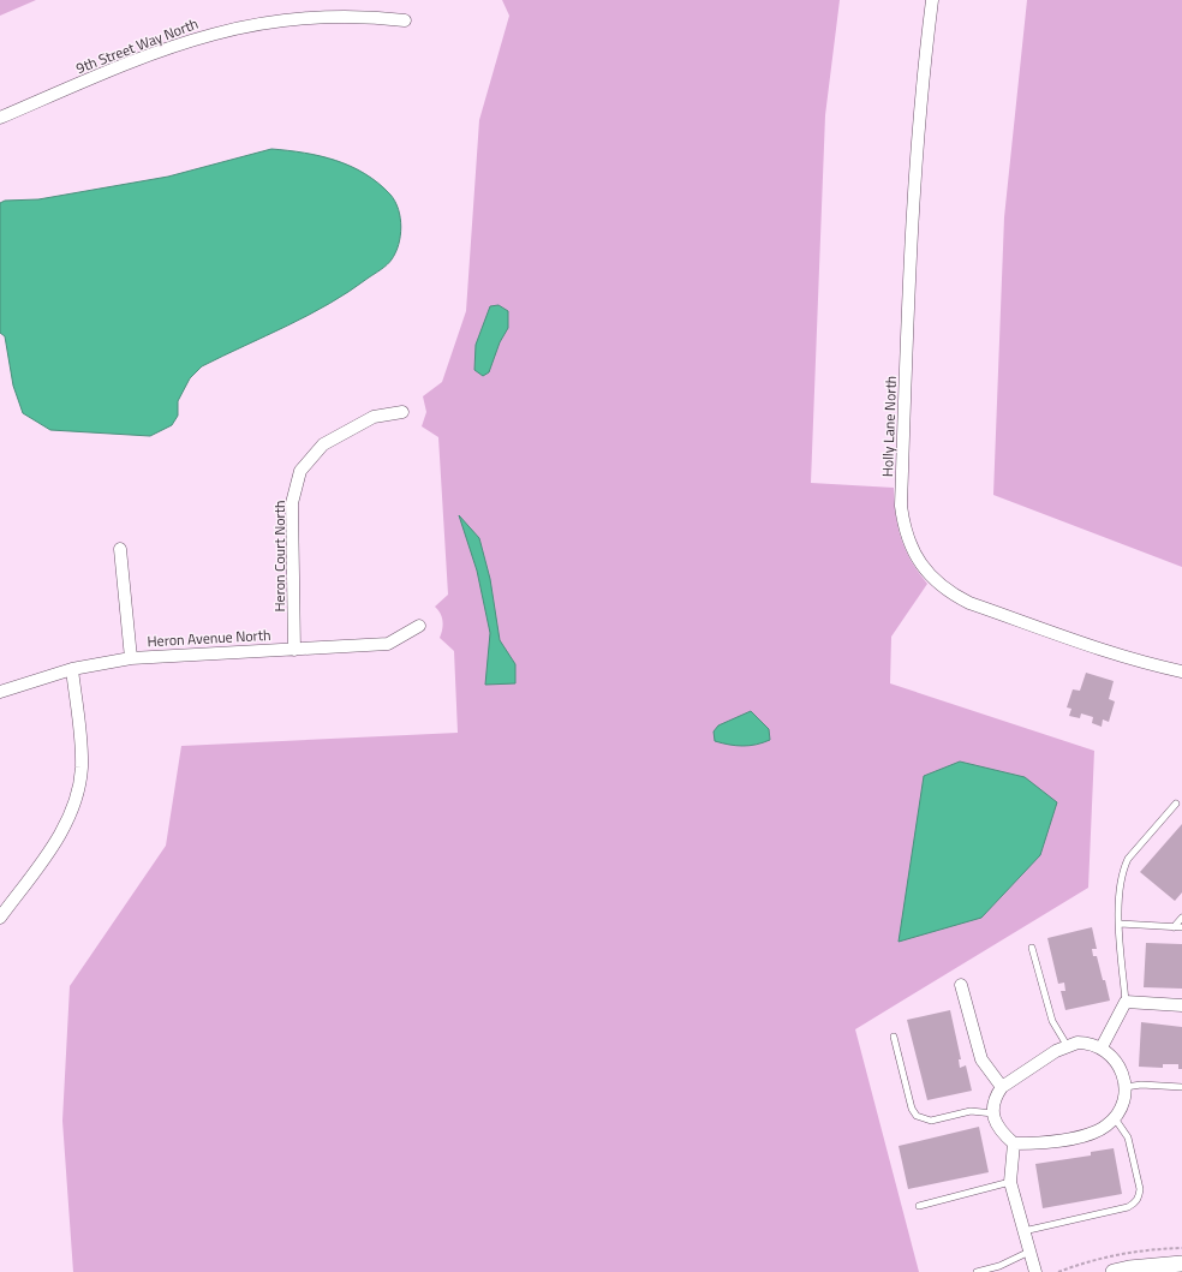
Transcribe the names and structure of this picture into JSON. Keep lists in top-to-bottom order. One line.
{"streets":{"street":["9th Street Way North","Holly Lane North","Heron Court North","Heron Avenue North"]},"crossings":[["Heron Court North","Heron Avenue North"]]}
